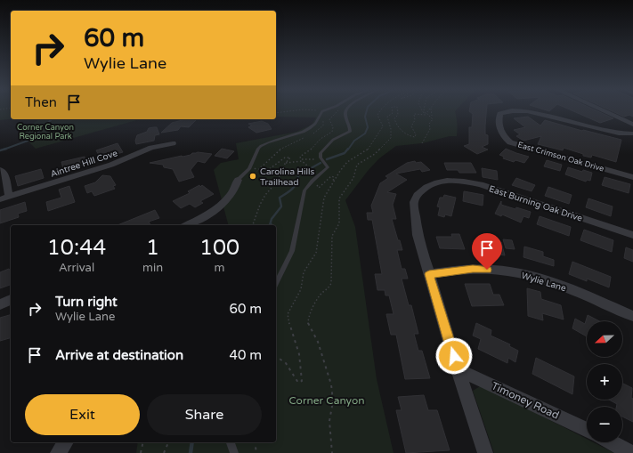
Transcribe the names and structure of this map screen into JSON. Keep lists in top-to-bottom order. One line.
{"streets":{"street":["East Crimson Oak Drive","Aintree Hill Cove","East Burning Oak Drive","Wylie Lane","Timoney Road"]},"crossings":[["East Burning Oak Drive","Wylie Lane"]],"parks":["Corner Canyon Regional Park","Corner Canyon"],"places":["Carolina Hills Trailhead"],"north":"left","page":{"turn":["60 m","Wylie Lane"],"then":"Then","eta":["10:44","Arrival","1","min","100","m"],"list":[{"name":"Turn right","note":"Wylie Lane","value":"60 m"},{"name":"Arrive at destination","value":"40 m"}],"map_buttons":["+","−"],"buttons":["Exit","Share"]}}
